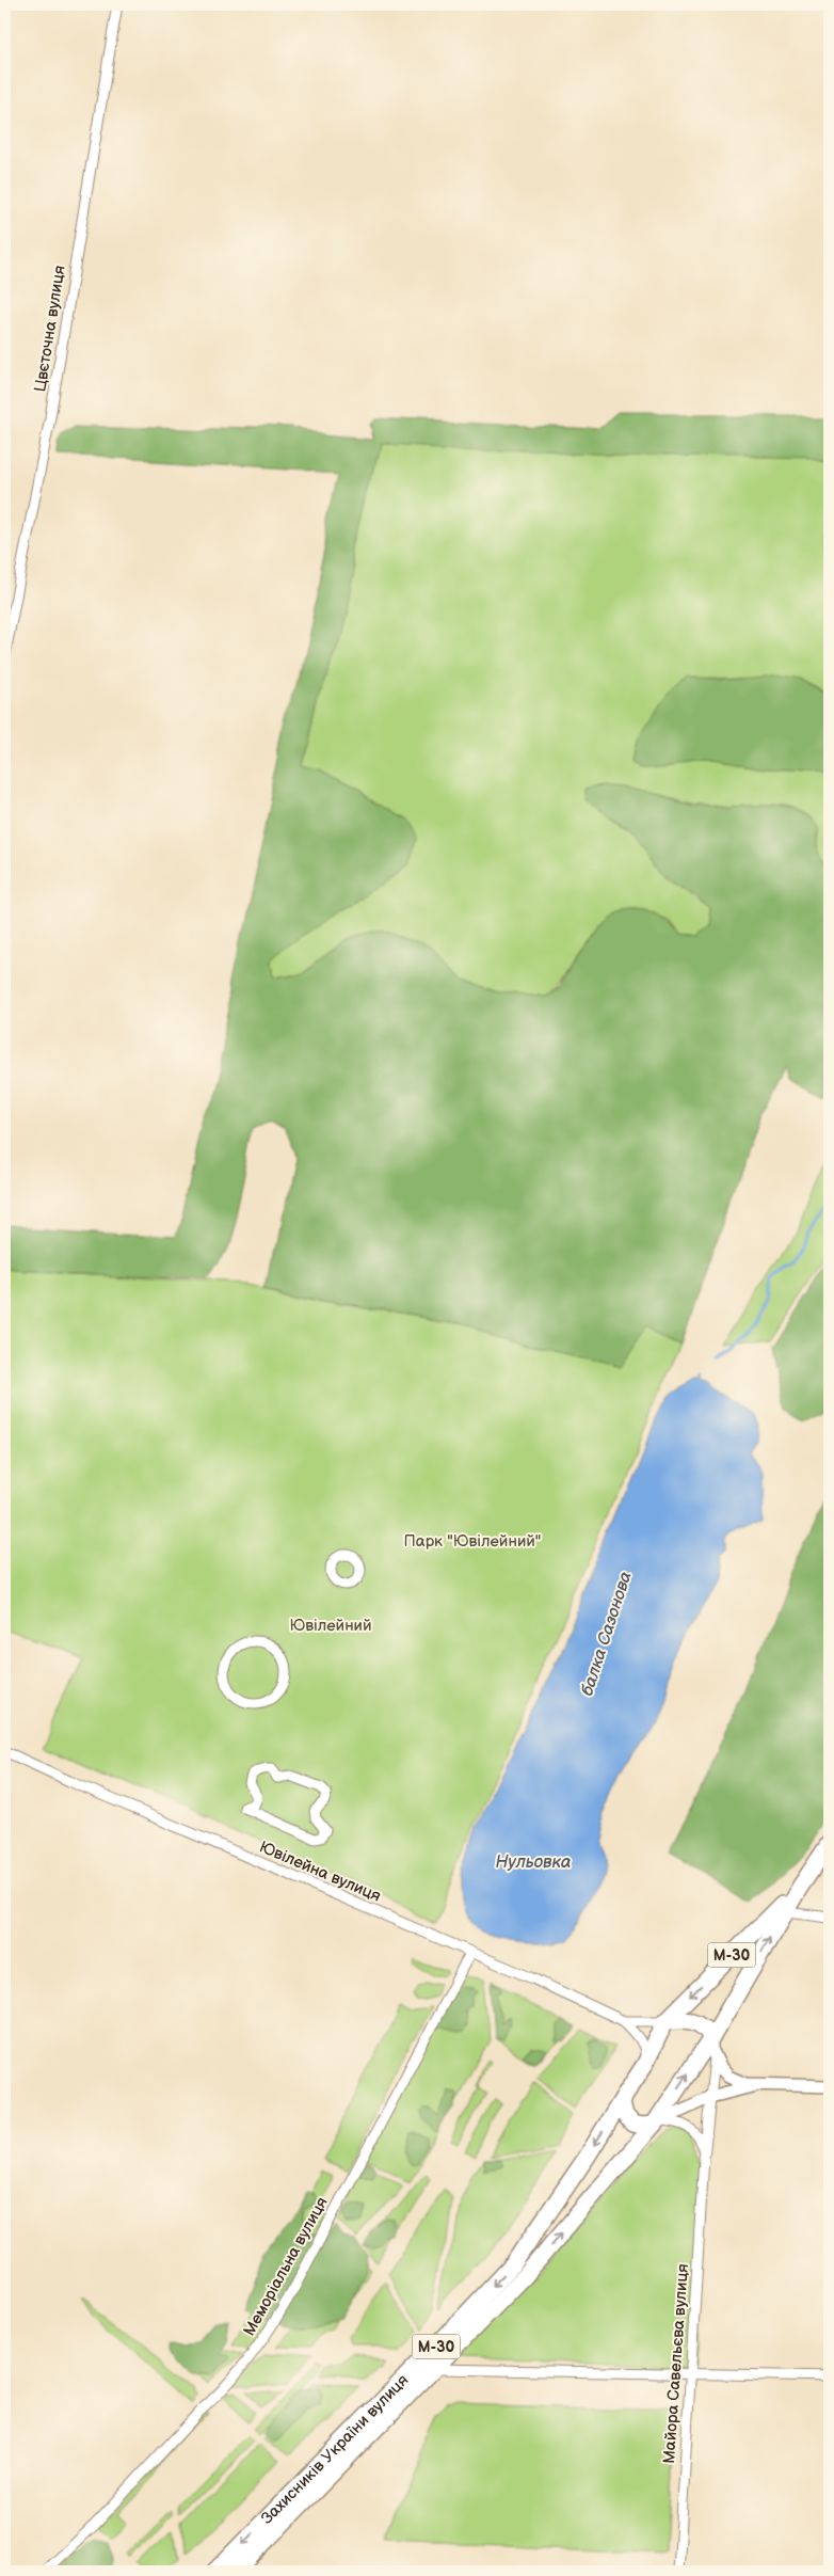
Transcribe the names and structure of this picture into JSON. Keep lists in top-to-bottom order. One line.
{"streets":{"highway":["М-30","Захисників України вулиця"],"street":["Цвєточна вулиця","Ювілейна вулиця","Меморіальна вулиця","Майора Савельєва вулиця"]},"crossings":[["Ювілейна вулиця","М-30"],["Ювілейна вулиця","Меморіальна вулиця"],["М-30","Майора Савельєва вулиця"],["М-30","Захисників України вулиця"],["Майора Савельєва вулиця","Захисників України вулиця"]],"water":["балка Сазонова","Нульовка"],"parks":["Парк \"Ювілейний\"","Ювілейний"]}
